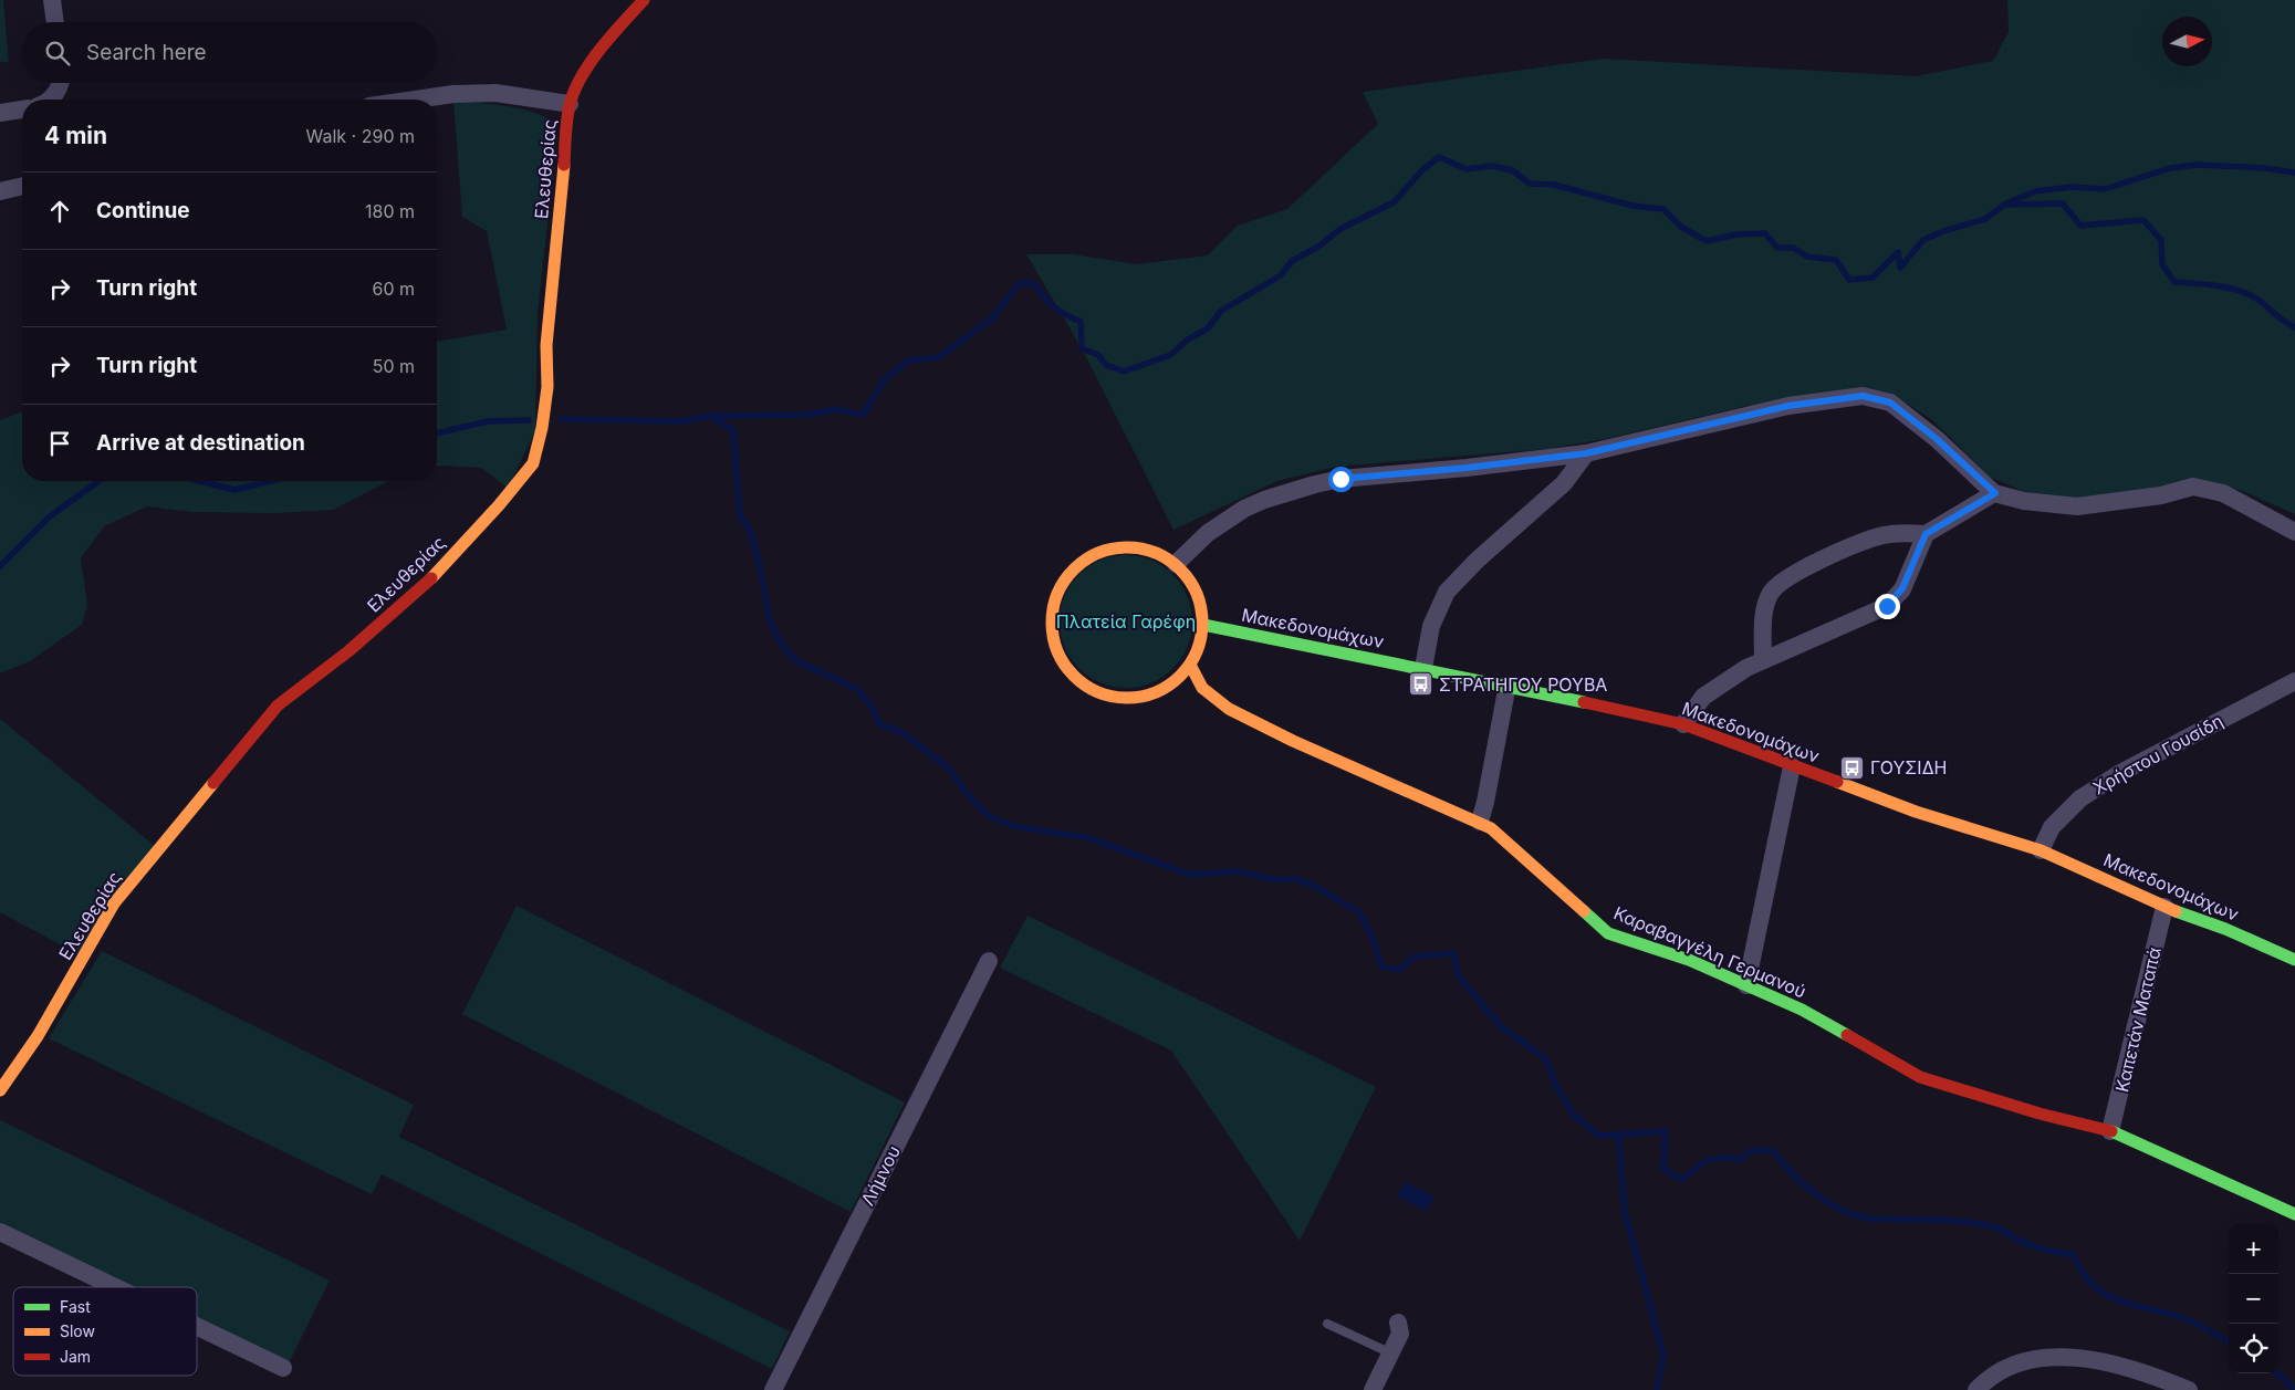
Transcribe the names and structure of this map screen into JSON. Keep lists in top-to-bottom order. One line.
{"streets":{"street":["Ελευθερίας","Μακεδονομάχων","Χρήστου Γουσίδη","Καραβαγγέλη Γερμανού","Καπετάν Ματαπά","Λήμνου"]},"crossings":[["Μακεδονομάχων","Χρήστου Γουσίδη"],["Μακεδονομάχων","Καραβαγγέλη Γερμανού"],["Μακεδονομάχων","Καπετάν Ματαπά"],["Καραβαγγέλη Γερμανού","Καπετάν Ματαπά"]],"parks":["Πλατεία Γαρέφη"],"places":{"bus stop":["ΣΤΡΑΤΗΓΟΥ ΡΟΥΒΑ","ΓΟΥΣΙΔΗ"]},"legend":["Fast","Slow","Jam"],"north":"right","page":{"search":"Search here","heading":["4 min","Walk · 290 m"],"list":[["Continue","180 m"],["Turn right","60 m"],["Turn right","50 m"],"Arrive at destination"],"map_buttons":["+","−"]}}
